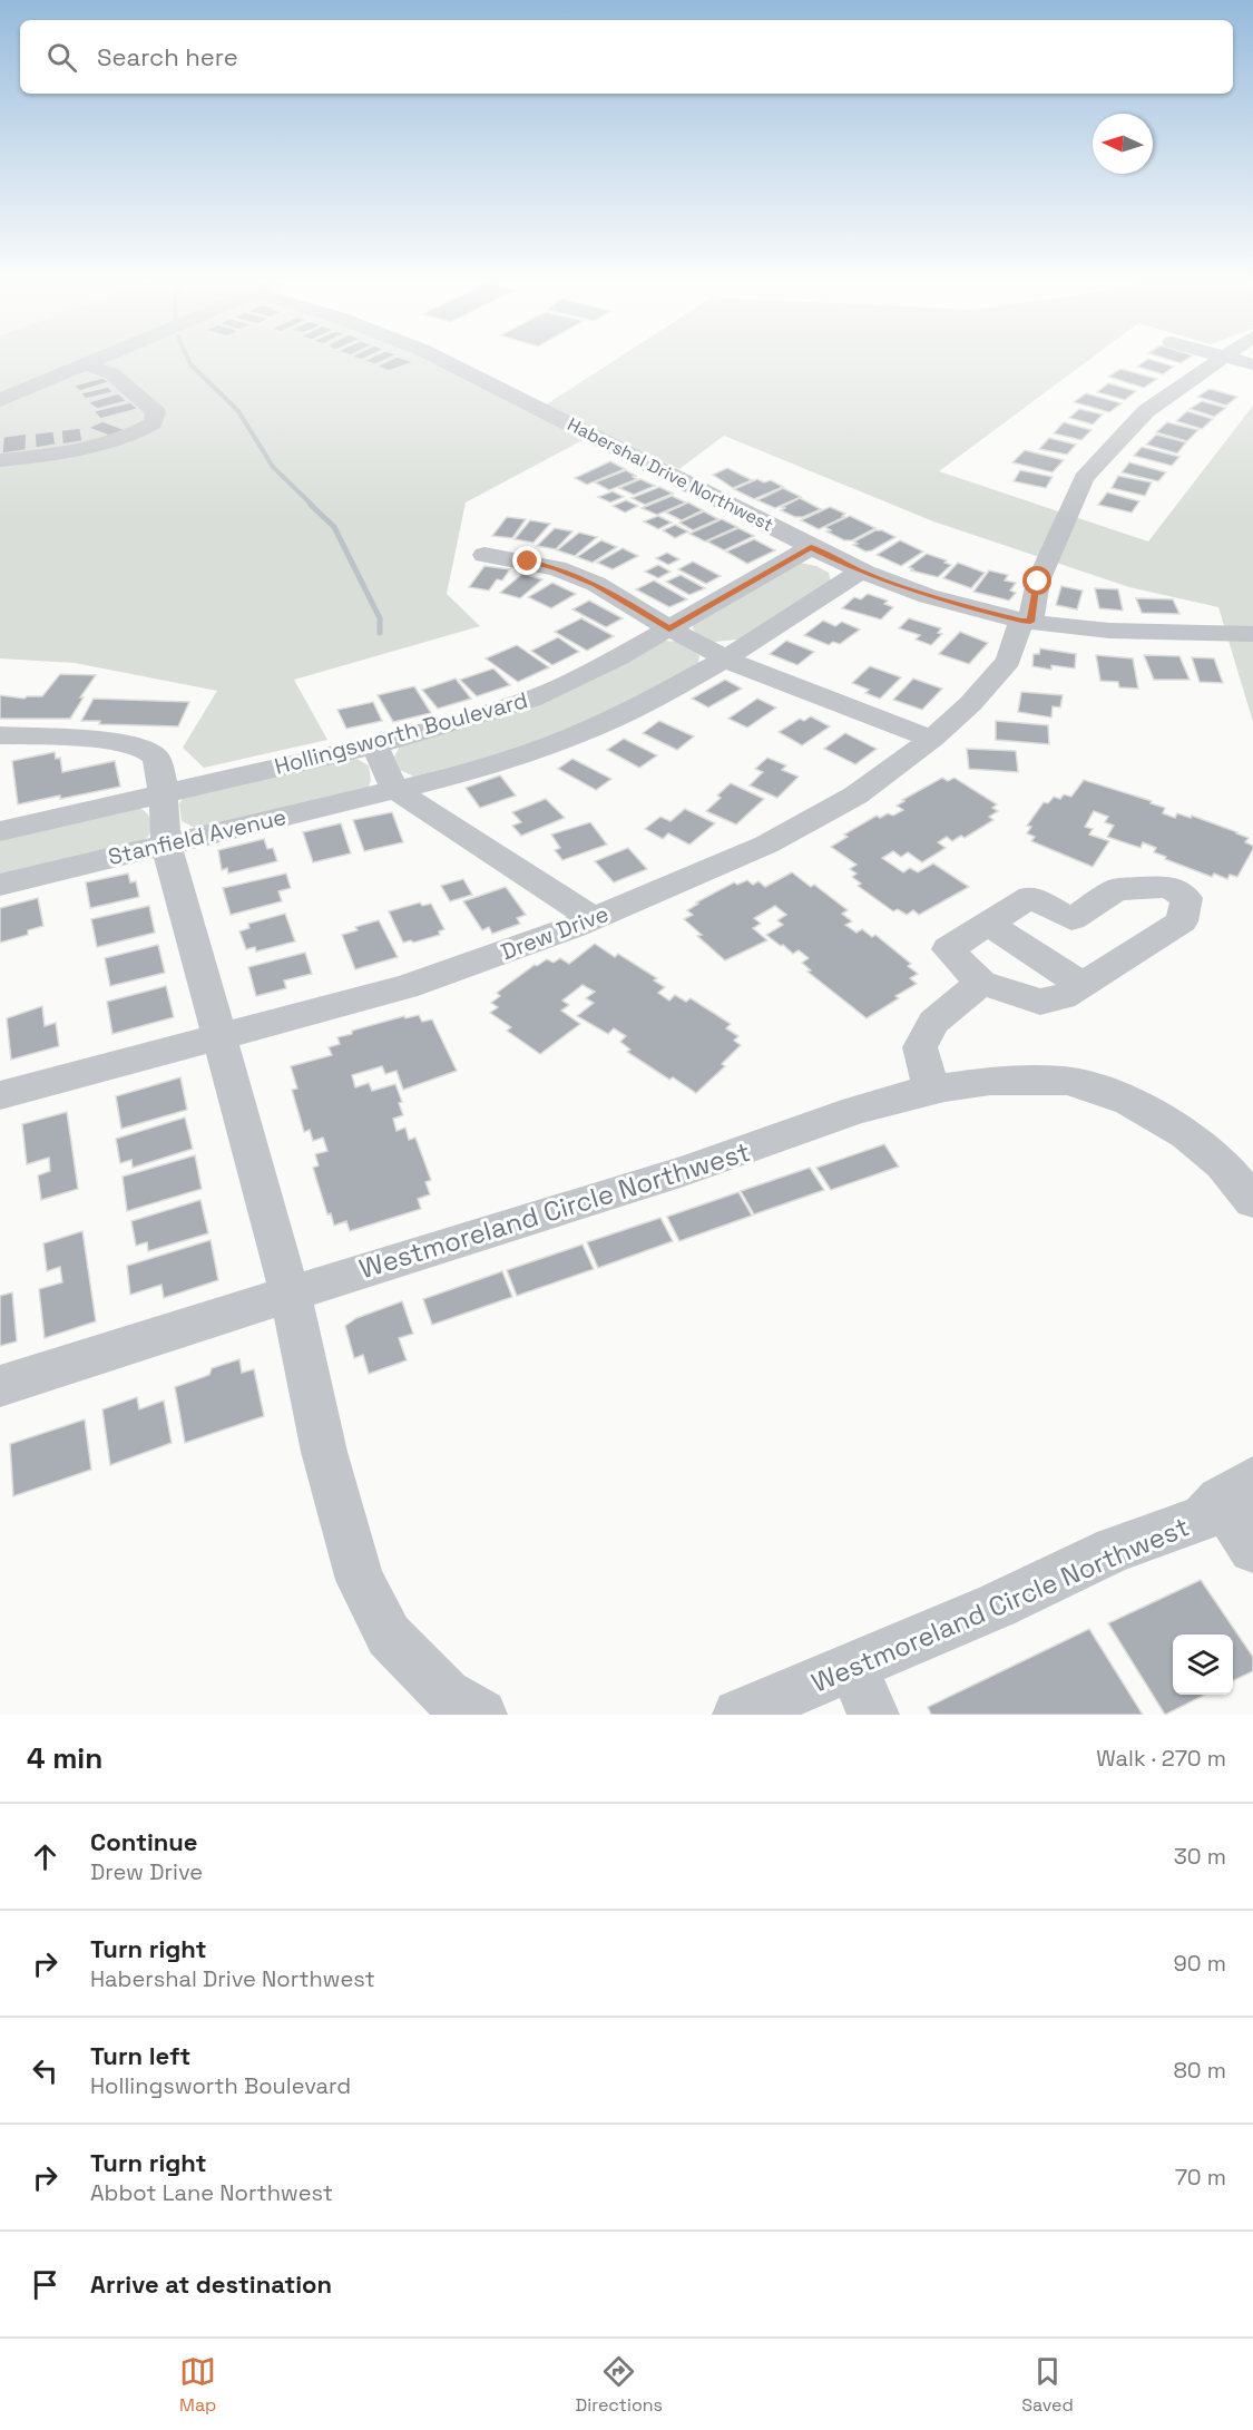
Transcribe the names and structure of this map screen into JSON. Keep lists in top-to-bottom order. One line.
{"streets":{"street":["Habershal Drive Northwest","Hollingsworth Boulevard","Stanfield Avenue","Drew Drive","Westmoreland Circle Northwest"]},"crossings":[["Habershal Drive Northwest","Hollingsworth Boulevard"],["Habershal Drive Northwest","Stanfield Avenue"],["Habershal Drive Northwest","Drew Drive"]],"north":"left","page":{"search":"Search here","heading":["4 min","Walk · 270 m"],"list":[["Continue","Drew Drive","30 m"],["Turn right","Habershal Drive Northwest","90 m"],["Turn left","Hollingsworth Boulevard","80 m"],["Turn right","Abbot Lane Northwest","70 m"],"Arrive at destination"],"nav":["Map","Directions","Saved"]}}
